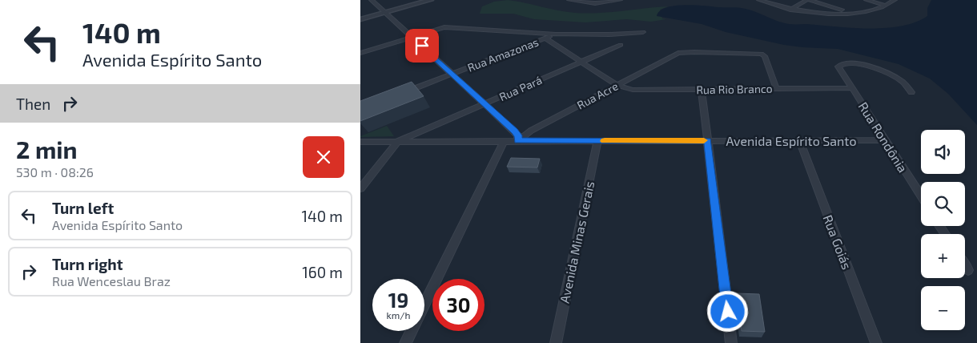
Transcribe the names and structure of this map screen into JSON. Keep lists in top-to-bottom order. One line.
{"streets":{"street":["Rua Amazonas","Rua Pará","Rua Rio Branco","Rua Acre","Rua Rondônia","Avenida Espírito Santo","Avenida Minas Gerais","Rua Goiás"]},"crossings":[["Rua Amazonas","Rua Rio Branco"],["Rua Pará","Rua Rio Branco"],["Rua Pará","Avenida Espírito Santo"],["Rua Rio Branco","Rua Acre"],["Rua Rio Branco","Rua Rondônia"],["Rua Acre","Avenida Espírito Santo"],["Rua Rondônia","Avenida Espírito Santo"],["Avenida Espírito Santo","Avenida Minas Gerais"],["Avenida Espírito Santo","Rua Goiás"]],"page":{"turn":["140 m","Avenida Espírito Santo"],"then":"Then","heading":["2 min","530 m · 08:26"],"map_buttons":["+","−"],"list":[{"name":"Turn left","note":"Avenida Espírito Santo","value":"140 m"},{"name":"Turn right","note":"Rua Wenceslau Braz","value":"160 m"}],"speed":"19 km/h","limit":"30"}}
